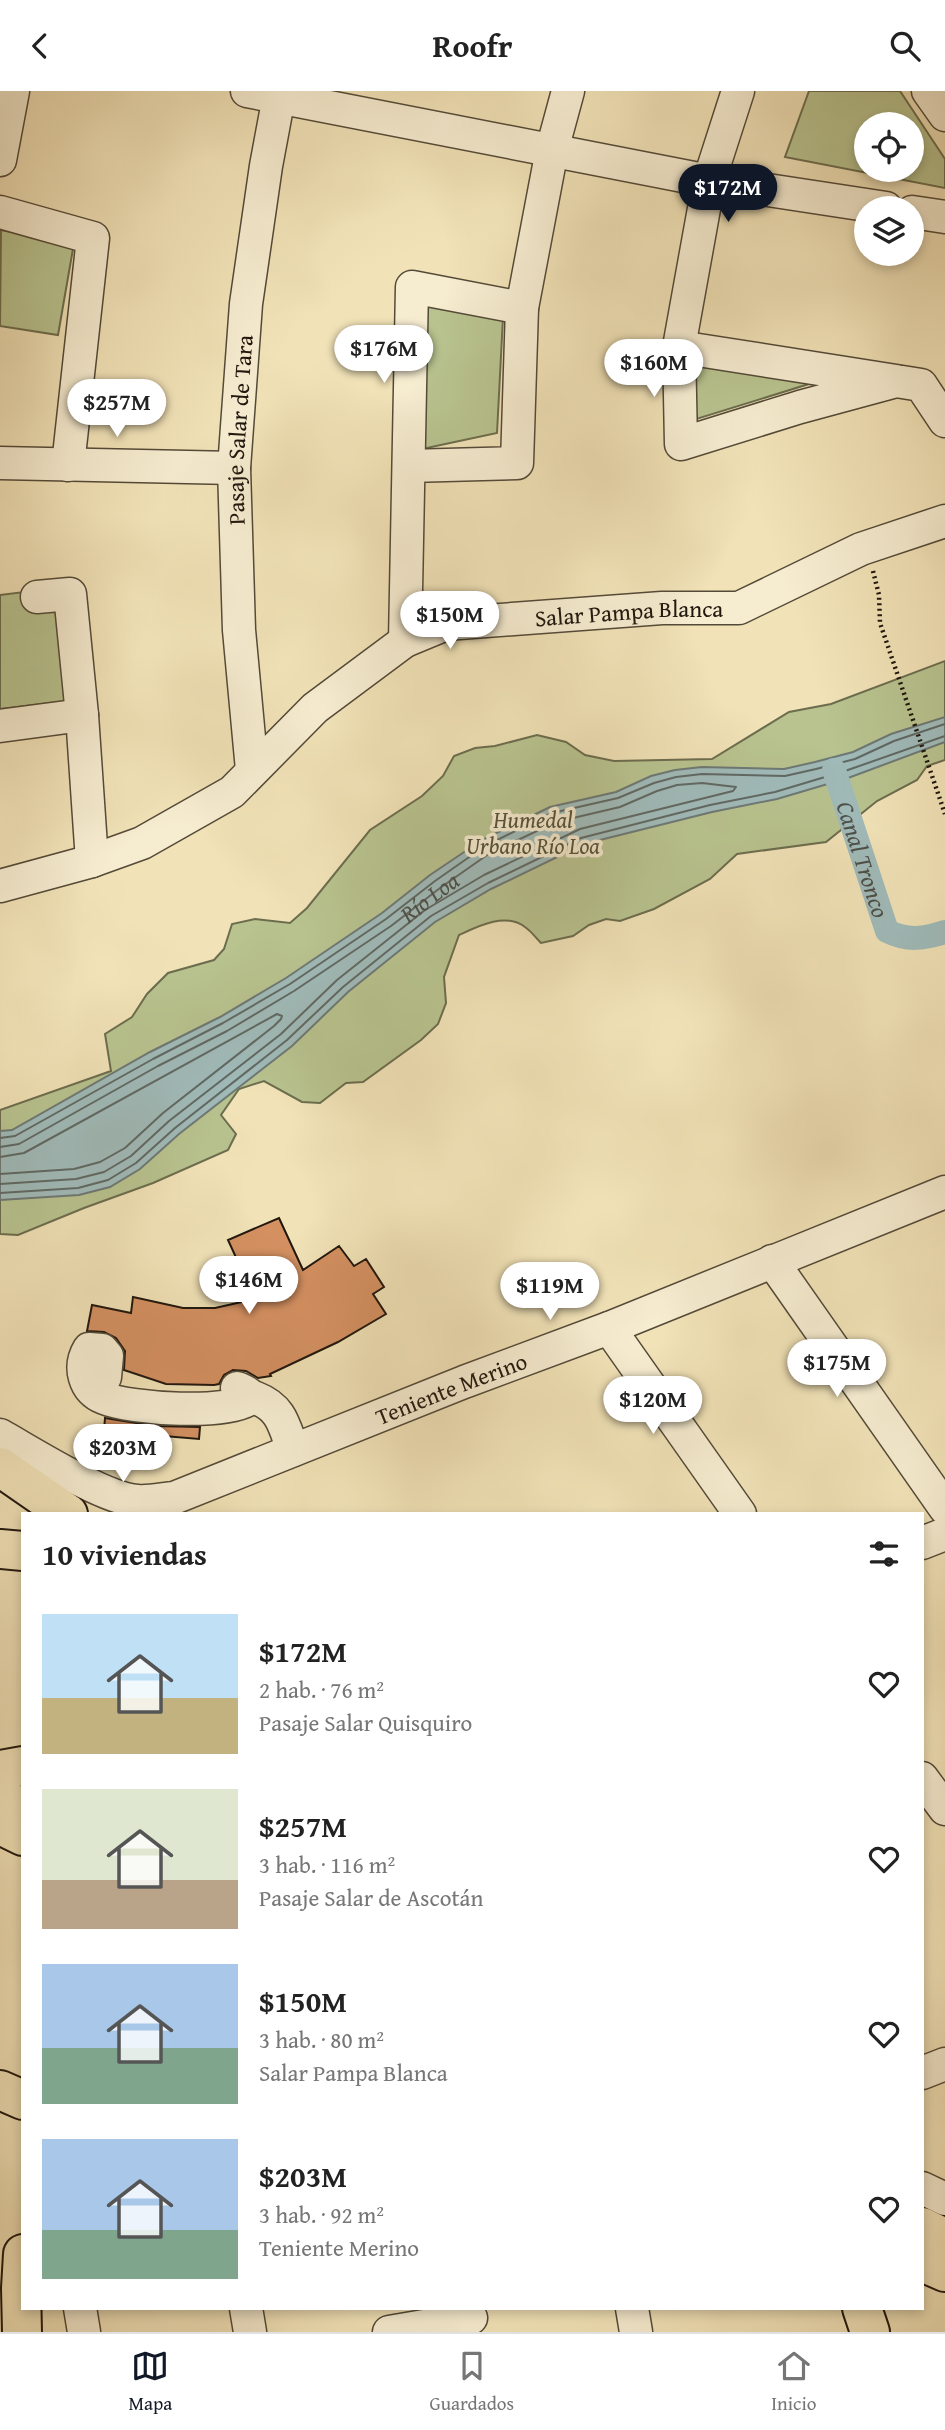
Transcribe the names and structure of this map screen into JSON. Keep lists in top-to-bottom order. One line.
{"streets":{"street":["Pasaje Salar de Tara","Salar Pampa Blanca","Teniente Merino"]},"crossings":[["Pasaje Salar de Tara","Salar Pampa Blanca"]],"water":["Canal Tronco","Río Loa"],"parks":["Humedal Urbano Río Loa"],"page":{"header":"Roofr","price":["$172M","$176M","$160M","$257M","$150M","$146M","$119M","$175M","$120M","$203M"],"heading":"10 viviendas","list":[{"name":"$172M","note":"2 hab. · 76 m² · Pasaje Salar Quisquiro"},{"name":"$257M","note":"3 hab. · 116 m² · Pasaje Salar de Ascotán"},{"name":"$150M","note":"3 hab. · 80 m² · Salar Pampa Blanca"},{"name":"$203M","note":"3 hab. · 92 m² · Teniente Merino"}],"tabs":["Mapa","Guardados","Inicio"]}}
